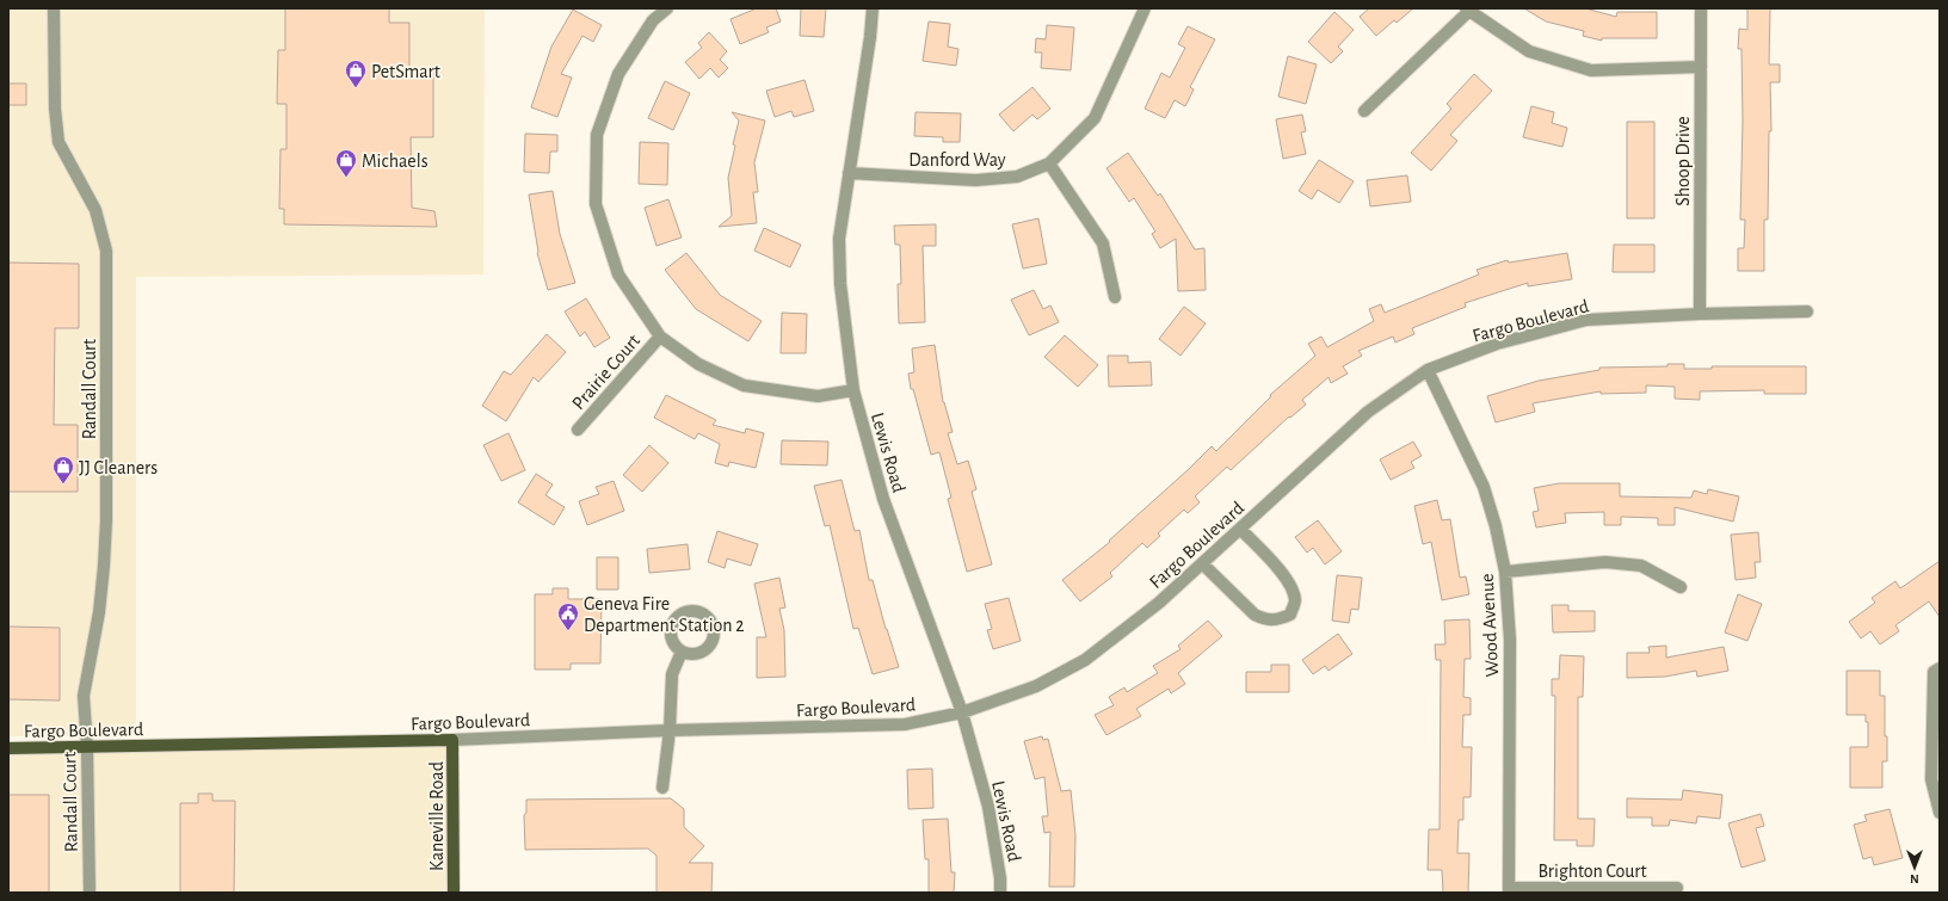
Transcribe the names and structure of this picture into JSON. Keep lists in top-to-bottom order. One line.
{"streets":{"main road":["Fargo Boulevard","Kaneville Road"],"street":["Danford Way","Shoop Drive","Prairie Court","Randall Court","Lewis Road","Wood Avenue","Brighton Court"]},"crossings":[["Danford Way","Lewis Road"],["Shoop Drive","Fargo Boulevard"],["Fargo Boulevard","Randall Court"],["Fargo Boulevard","Lewis Road"],["Fargo Boulevard","Wood Avenue"],["Fargo Boulevard","Kaneville Road"],["Wood Avenue","Brighton Court"]],"places":{"shop":["PetSmart","Michaels","JJ Cleaners"],"public building":["Geneva Fire Department Station 2"]},"north":"bottom"}
